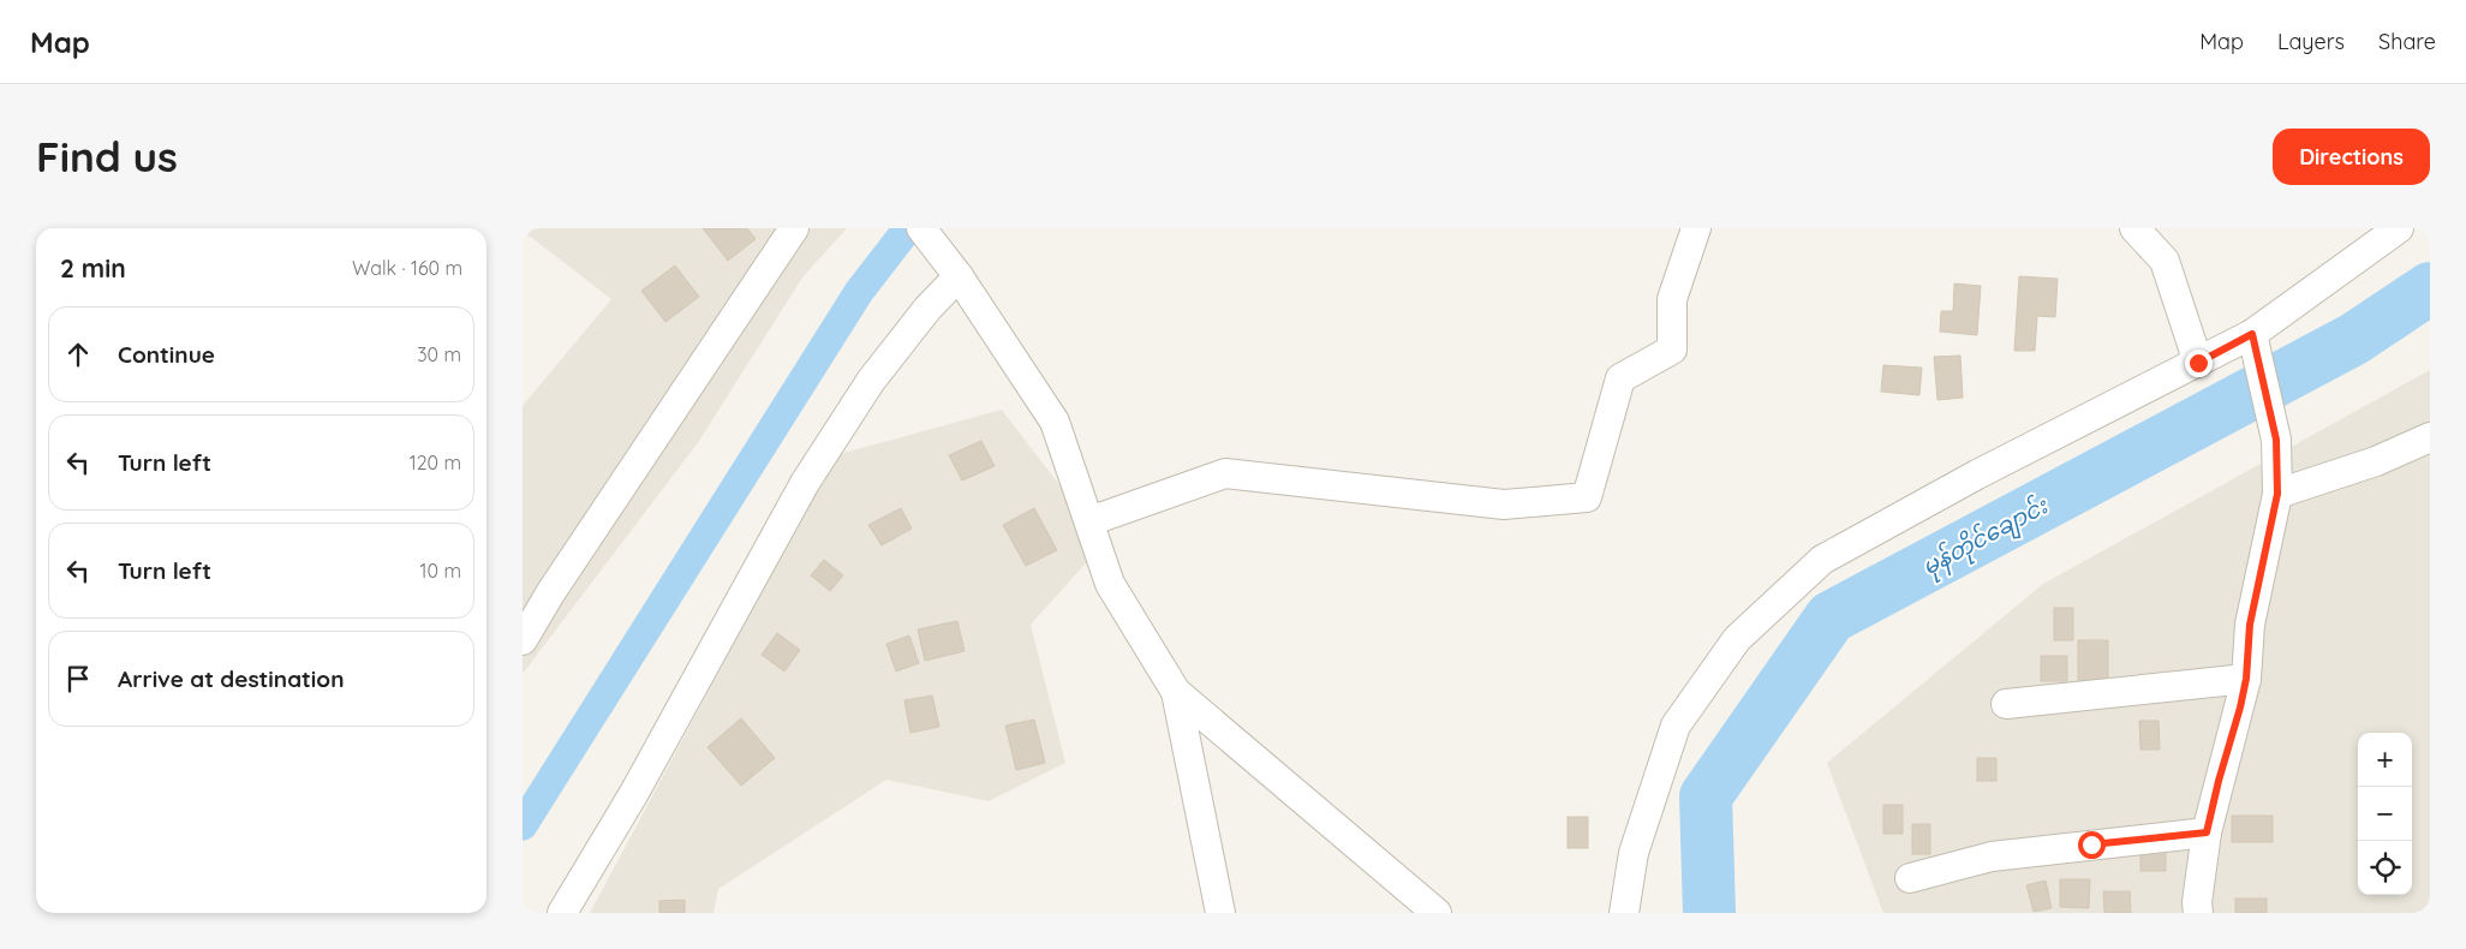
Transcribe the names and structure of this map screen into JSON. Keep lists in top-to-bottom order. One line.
{"water":["မုန်တိုင်ချောင်း"],"page":{"header":"Map","nav":["Map","Layers","Share"],"buttons":"Directions","title":"Find us","heading":["2 min","Walk · 160 m"],"list":[["Continue","30 m"],["Turn left","120 m"],["Turn left","10 m"],"Arrive at destination"],"map_buttons":["+","−"]}}
